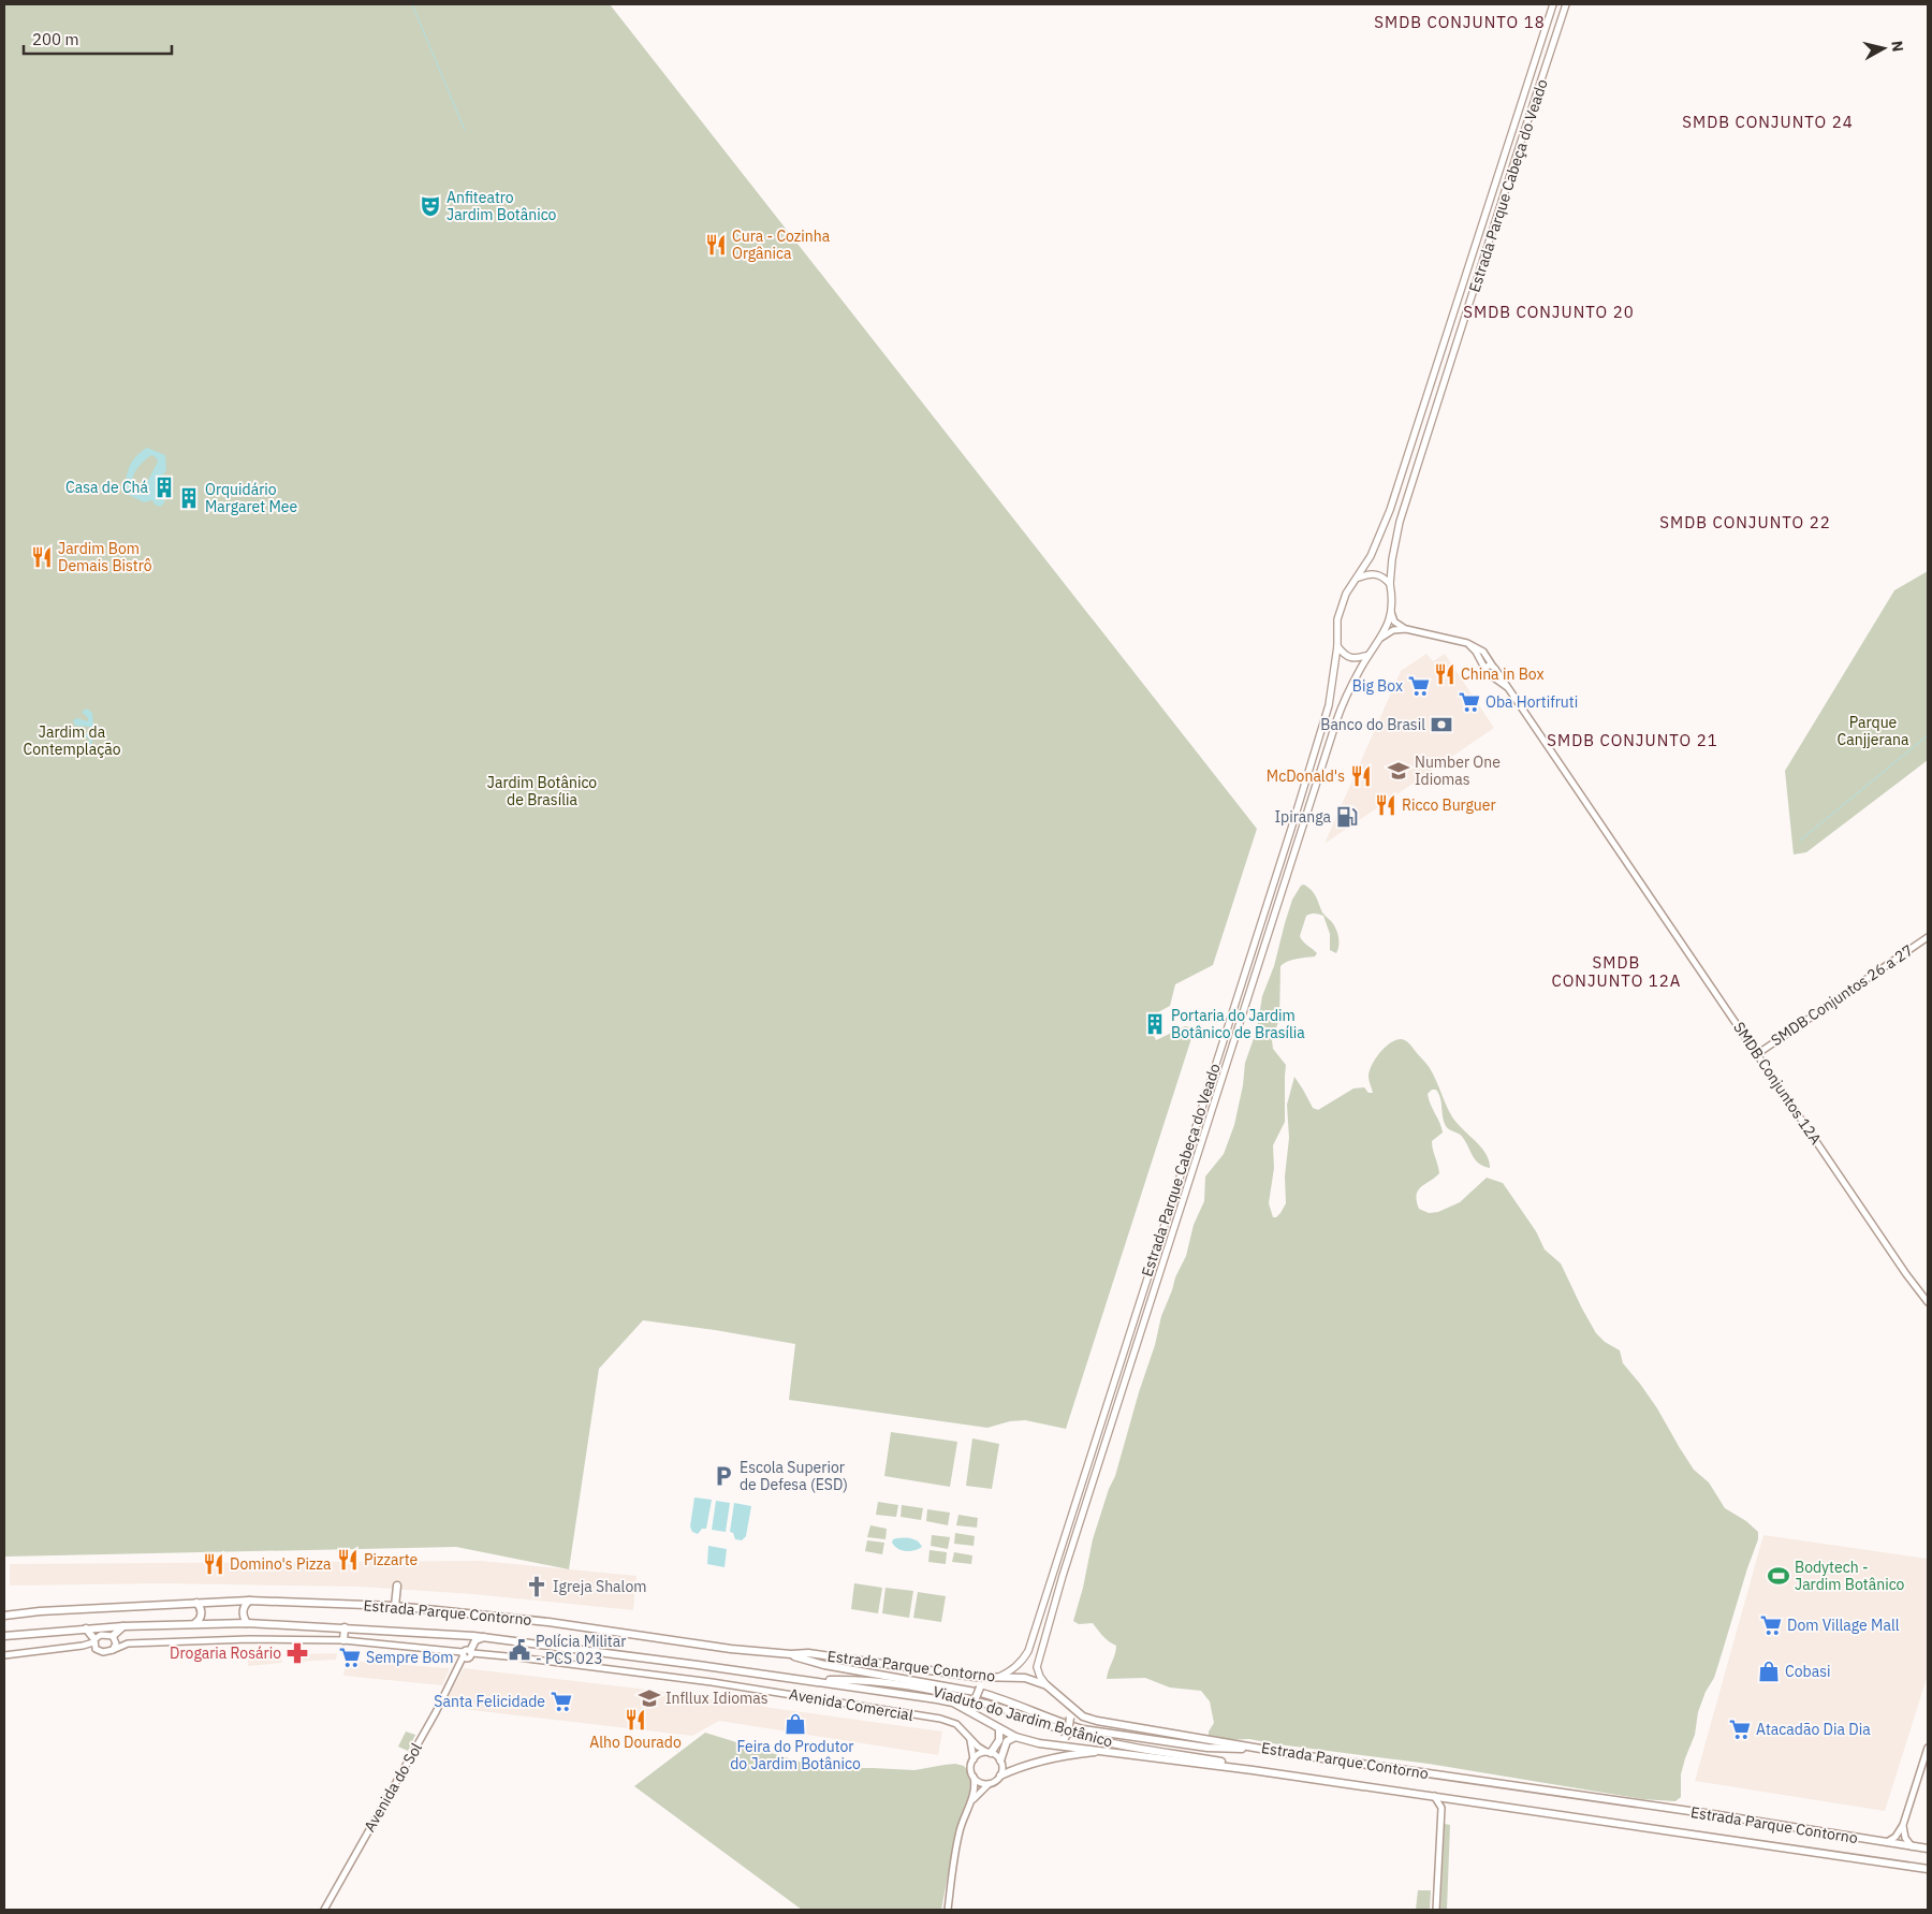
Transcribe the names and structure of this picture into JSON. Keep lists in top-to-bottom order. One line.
{"streets":{"highway":["Estrada Parque Contorno","Viaduto do Jardim Botânico"],"main road":["Estrada Parque Cabeça do Veado"],"street":["SMDB Conjuntos 26 a 27","SMDB Conjuntos 12A","Avenida Comercial","Avenida do Sol"]},"crossings":[["Estrada Parque Cabeça do Veado","Estrada Parque Contorno"],["SMDB Conjuntos 26 a 27","SMDB Conjuntos 12A"],["Estrada Parque Contorno","Viaduto do Jardim Botânico"],["Avenida Comercial","Avenida do Sol"]],"districts":["SMDB CONJUNTO 18","SMDB CONJUNTO 24","SMDB CONJUNTO 20","SMDB CONJUNTO 22","SMDB CONJUNTO 21","SMDB CONJUNTO 12A"],"parks":["Parque Canjjerana","Jardim da Contemplação","Jardim Botânico de Brasília"],"places":{"theatre":["Anfiteatro Jardim Botânico"],"restaurant":["Cura - Cozinha Orgânica","Jardim Bom Demais Bistrô","China in Box","McDonald's","Ricco Burguer","Pizzarte","Domino's Pizza","Alho Dourado"],"building":["Casa de Chá","Orquidário Margaret Mee","Portaria do Jardim Botânico de Brasília"],"supermarket":["Big Box","Oba Hortifruti","Dom Village Mall","Sempre Bom","Santa Felicidade","Atacadão Dia Dia"],"bank":["Banco do Brasil"],"school or university":["Number One Idiomas","Infllux Idiomas"],"fuel station":["Ipiranga"],"parking":["Escola Superior de Defesa (ESD)"],"sports":["Bodytech - Jardim Botânico"],"church":["Igreja Shalom"],"public building":["Polícia Militar - PCS 023"],"pharmacy":["Drogaria Rosário"],"shop":["Cobasi","Feira do Produtor do Jardim Botânico"]},"scale_bar":"200 m","north":"right"}
